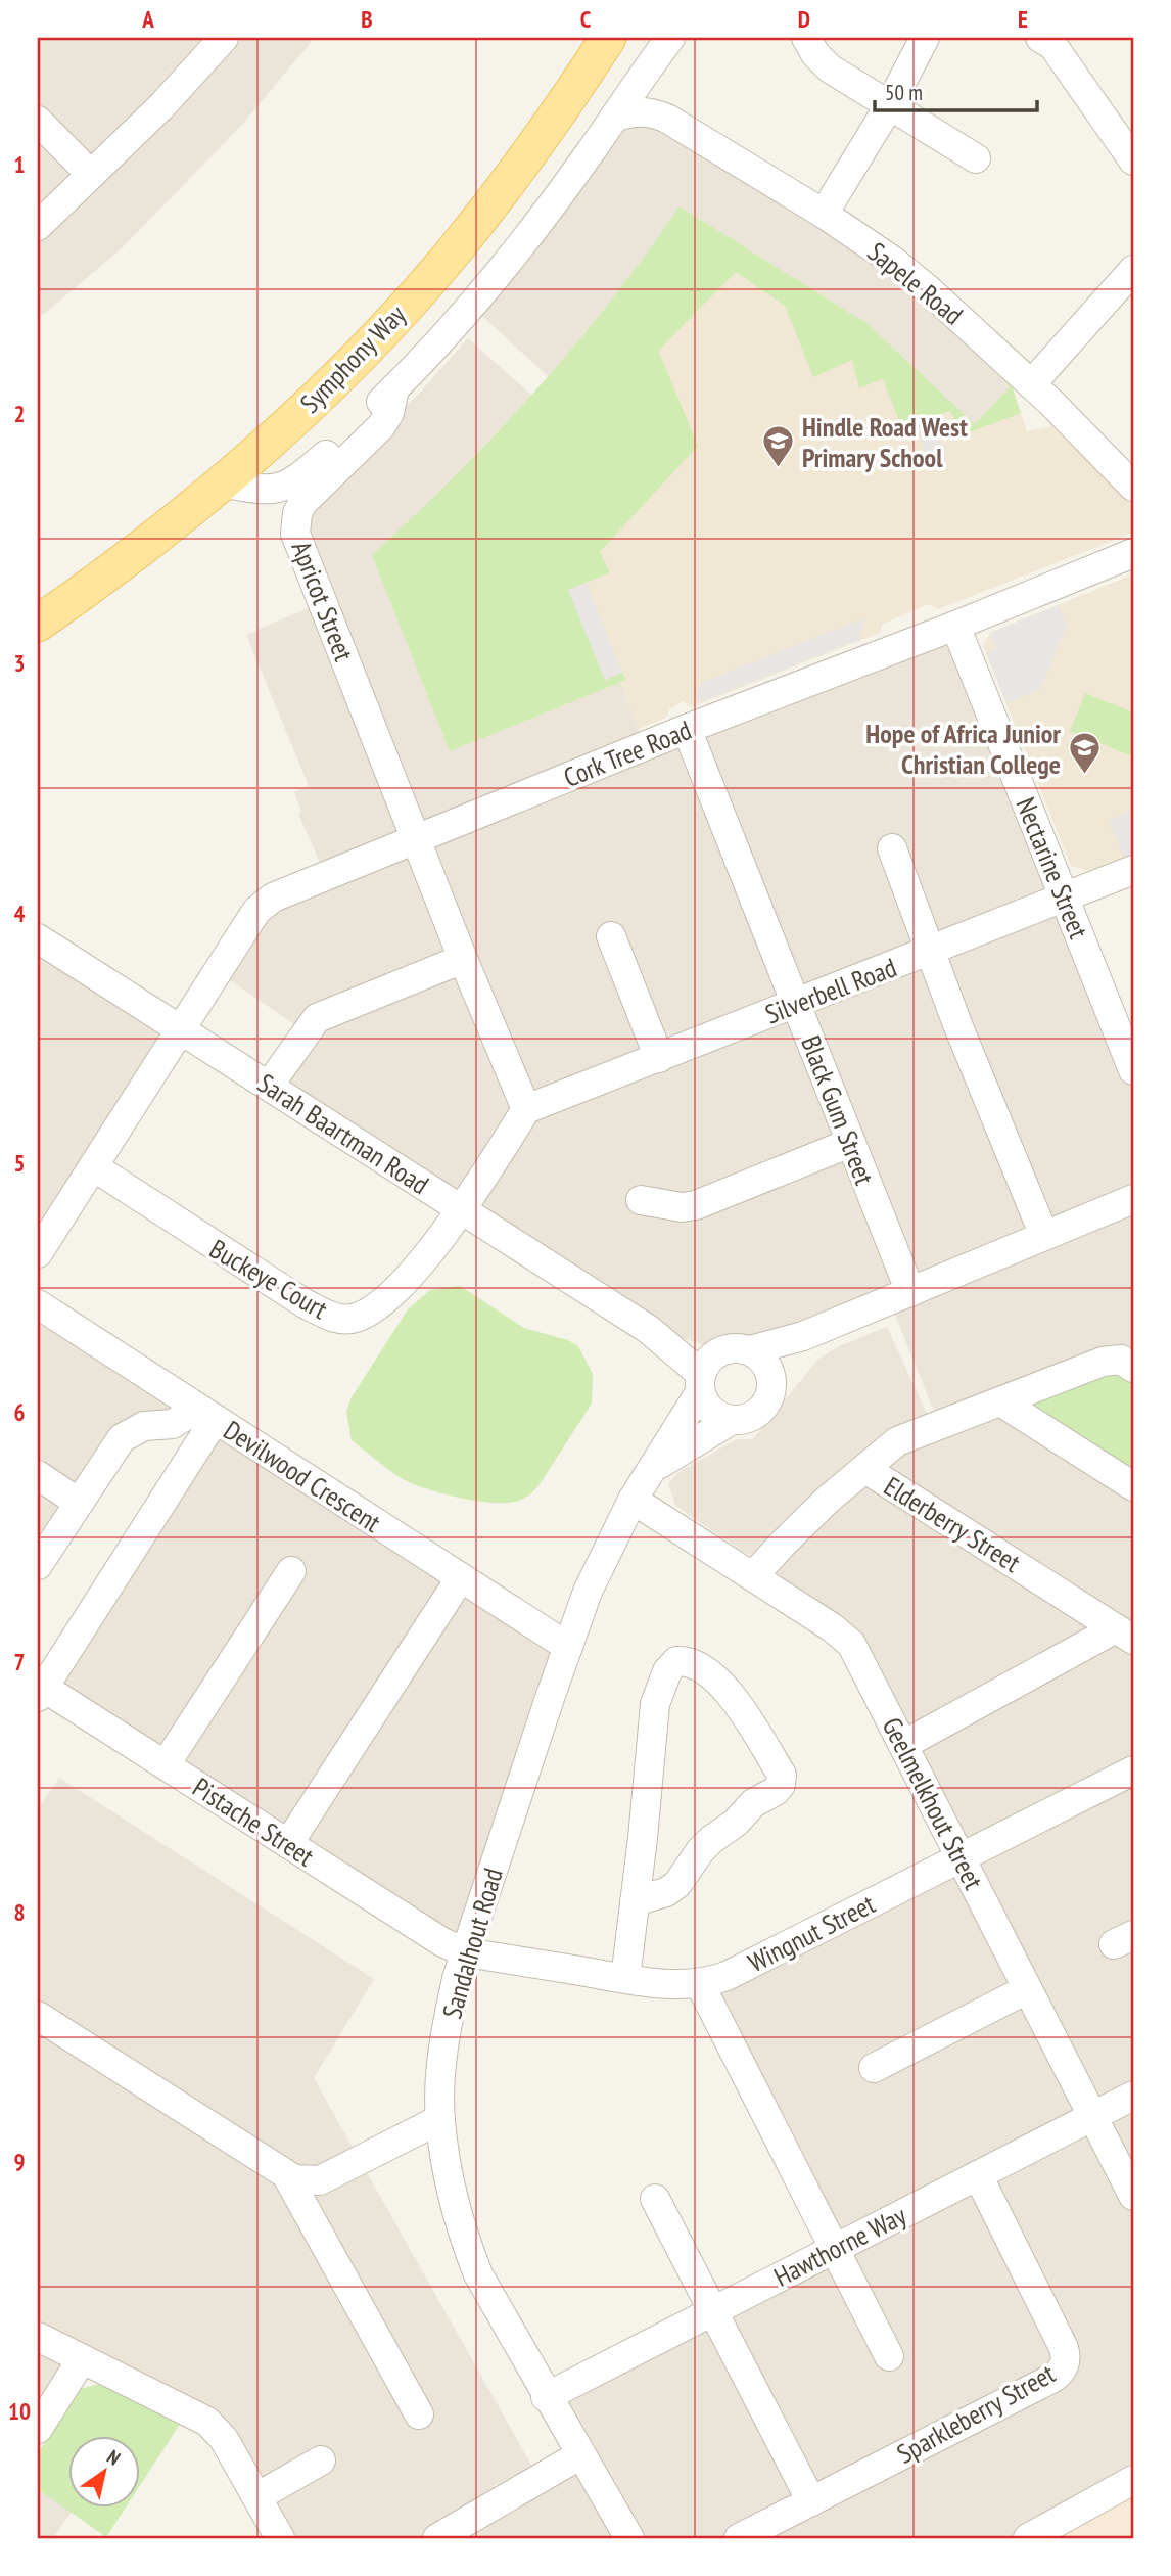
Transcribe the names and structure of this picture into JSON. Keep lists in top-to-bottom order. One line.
{"streets":{"main road":["Symphony Way"],"street":["Sapele Road","Apricot Street","Cork Tree Road","Nectarine Street","Silverbell Road","Black Gum Street","Sarah Baartman Road","Buckeye Court","Devilwood Crescent","Elderberry Street","Geelmelkhout Street","Pistache Street","Wingnut Street","Sandalhout Road","Hawthorne Way","Sparkleberry Street"]},"crossings":[["Sapele Road","Apricot Street"],["Symphony Way","Apricot Street"],["Apricot Street","Cork Tree Road"],["Apricot Street","Silverbell Road"],["Apricot Street","Buckeye Court"],["Cork Tree Road","Nectarine Street"],["Cork Tree Road","Black Gum Street"],["Cork Tree Road","Sarah Baartman Road"],["Nectarine Street","Silverbell Road"],["Silverbell Road","Black Gum Street"],["Silverbell Road","Buckeye Court"],["Sarah Baartman Road","Buckeye Court"],["Devilwood Crescent","Sandalhout Road"],["Elderberry Street","Geelmelkhout Street"],["Geelmelkhout Street","Wingnut Street"],["Geelmelkhout Street","Sandalhout Road"],["Geelmelkhout Street","Hawthorne Way"],["Pistache Street","Wingnut Street"],["Pistache Street","Sandalhout Road"],["Wingnut Street","Sandalhout Road"],["Sandalhout Road","Hawthorne Way"],["Hawthorne Way","Sparkleberry Street"]],"places":{"school or university":["Hindle Road West Primary School","Hope of Africa Junior Christian College"]},"scale_bar":"50 m","north":"top right","grid":{"columns":["A","B","C","D","E"],"rows":["1","2","3","4","5","6","7","8","9","10"]}}
